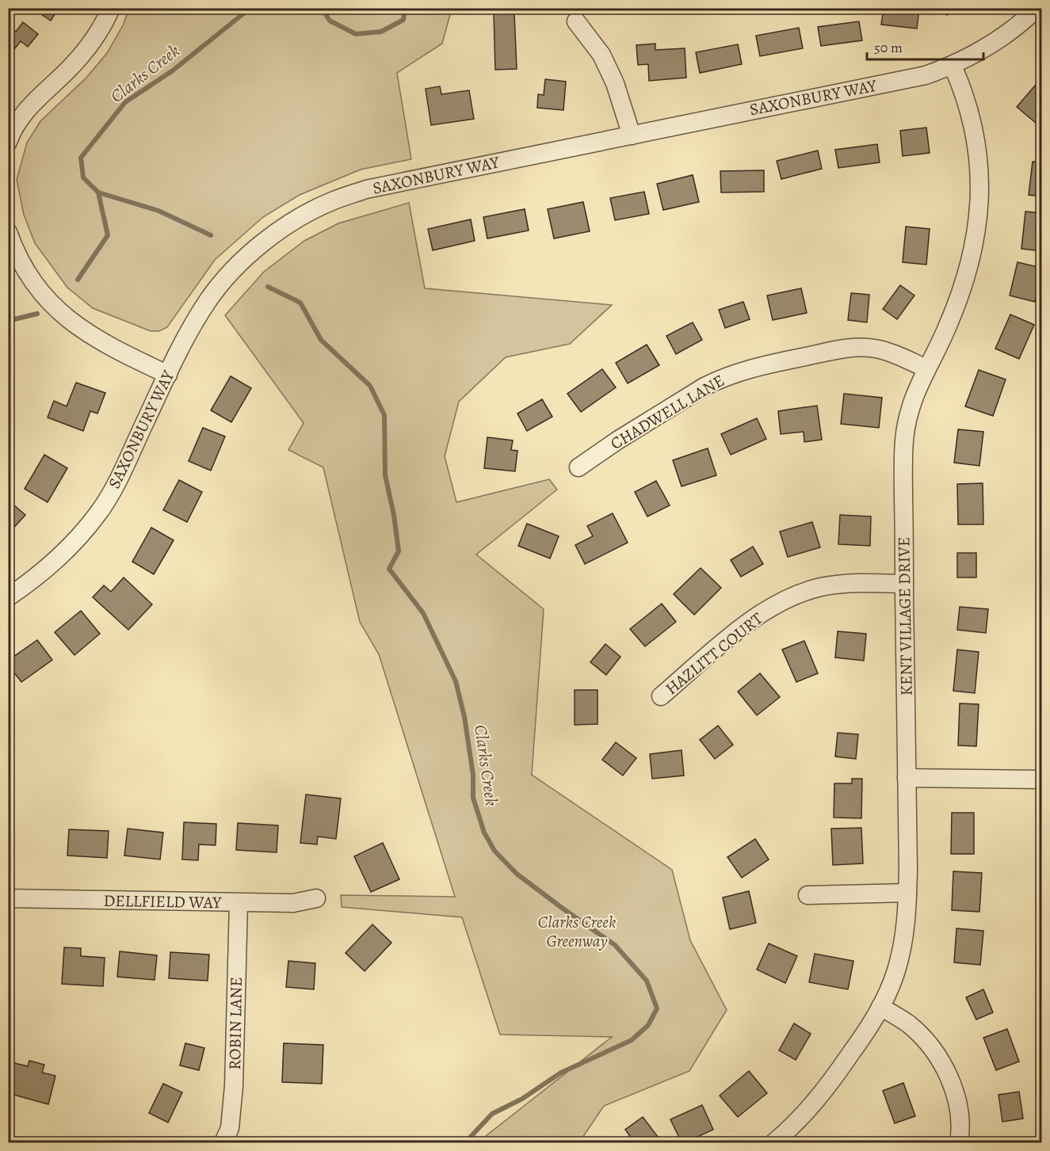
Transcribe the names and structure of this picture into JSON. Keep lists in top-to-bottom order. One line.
{"streets":{"street":["SAXONBURY WAY","CHADWELL LANE","KENT VILLAGE DRIVE","HAZLITT COURT","DELLFIELD WAY","ROBIN LANE"]},"crossings":[["SAXONBURY WAY","KENT VILLAGE DRIVE"],["CHADWELL LANE","KENT VILLAGE DRIVE"],["KENT VILLAGE DRIVE","HAZLITT COURT"],["DELLFIELD WAY","ROBIN LANE"]],"water":["Clarks Creek"],"parks":["Clarks Creek Greenway"],"scale_bar":"50 m"}
